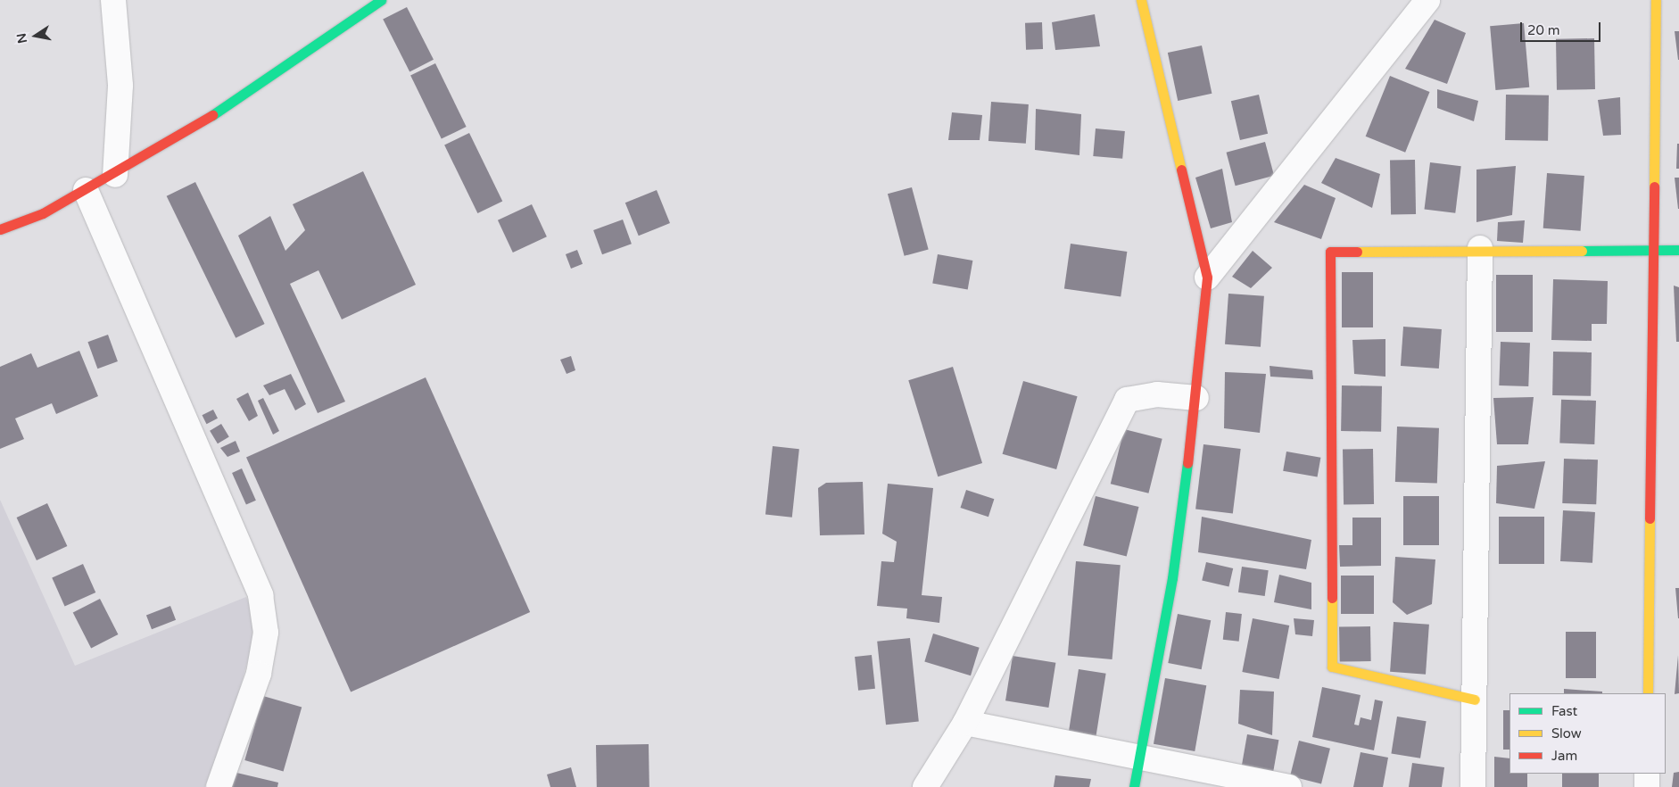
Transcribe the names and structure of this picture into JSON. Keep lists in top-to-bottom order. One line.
{"legend":["Fast","Slow","Jam"],"scale_bar":"20 m","north":"left"}
